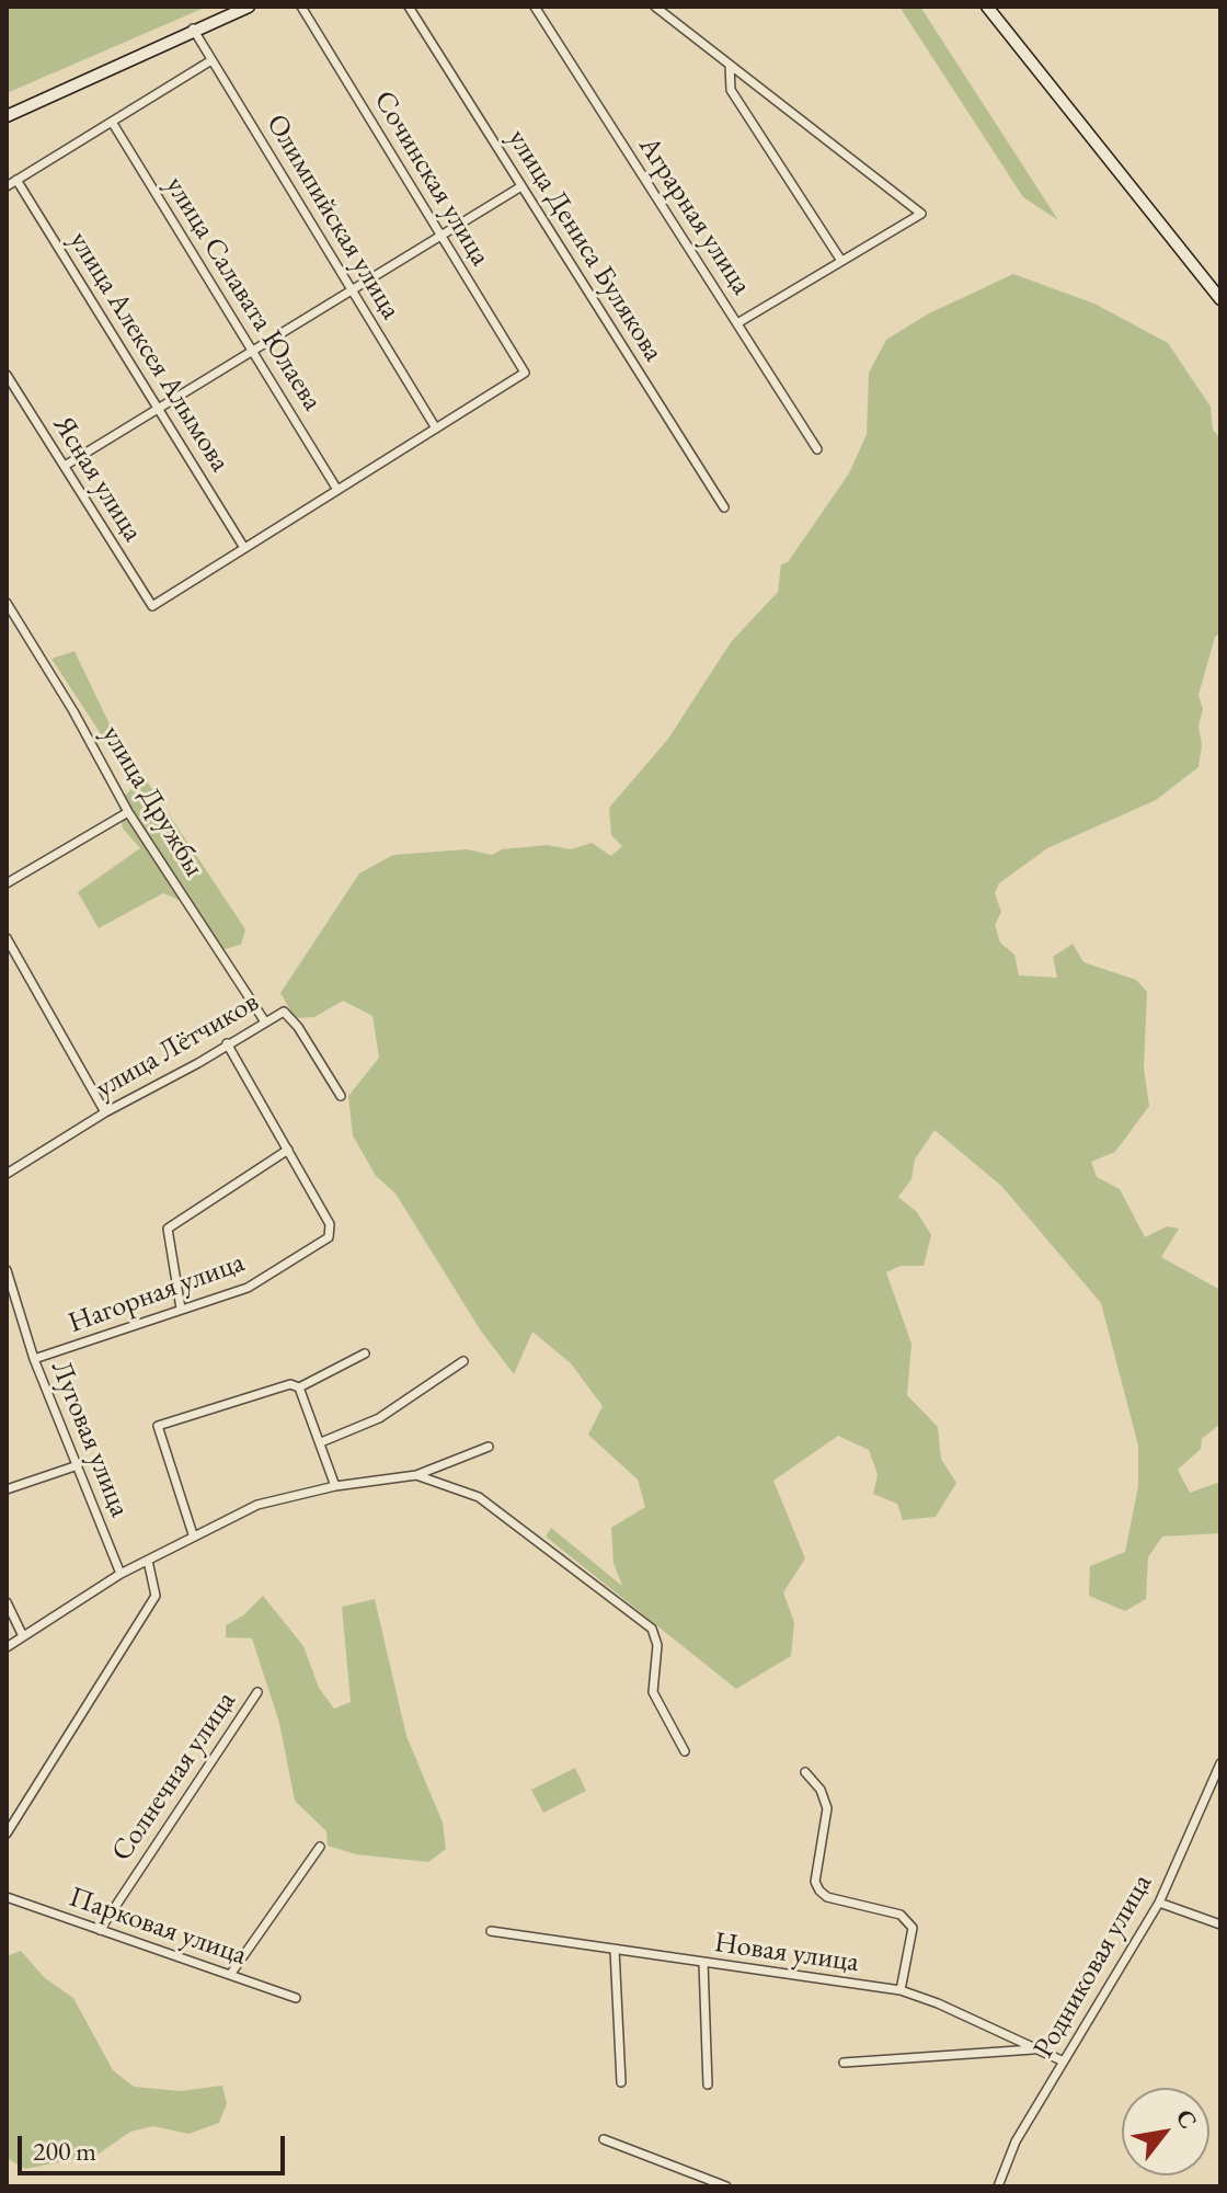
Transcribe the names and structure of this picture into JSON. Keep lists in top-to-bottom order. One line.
{"streets":{"street":["Сочинская улица","Аграрная улица","Олимпийская улица","улица Дениса Булякова","улица Салавата Юлаева","улица Алексея Алымова","Ясная улица","улица Дружбы","улица Лётчиков","Нагорная улица","Луговая улица","Солнечная улица","Парковая улица","Новая улица","Родниковая улица"]},"crossings":[["Сочинская улица","Олимпийская улица"],["улица Алексея Алымова","Ясная улица"],["улица Дружбы","улица Лётчиков"],["Нагорная улица","Луговая улица"],["Солнечная улица","Парковая улица"],["Новая улица","Родниковая улица"]],"scale_bar":"200 m","north":"top right"}
